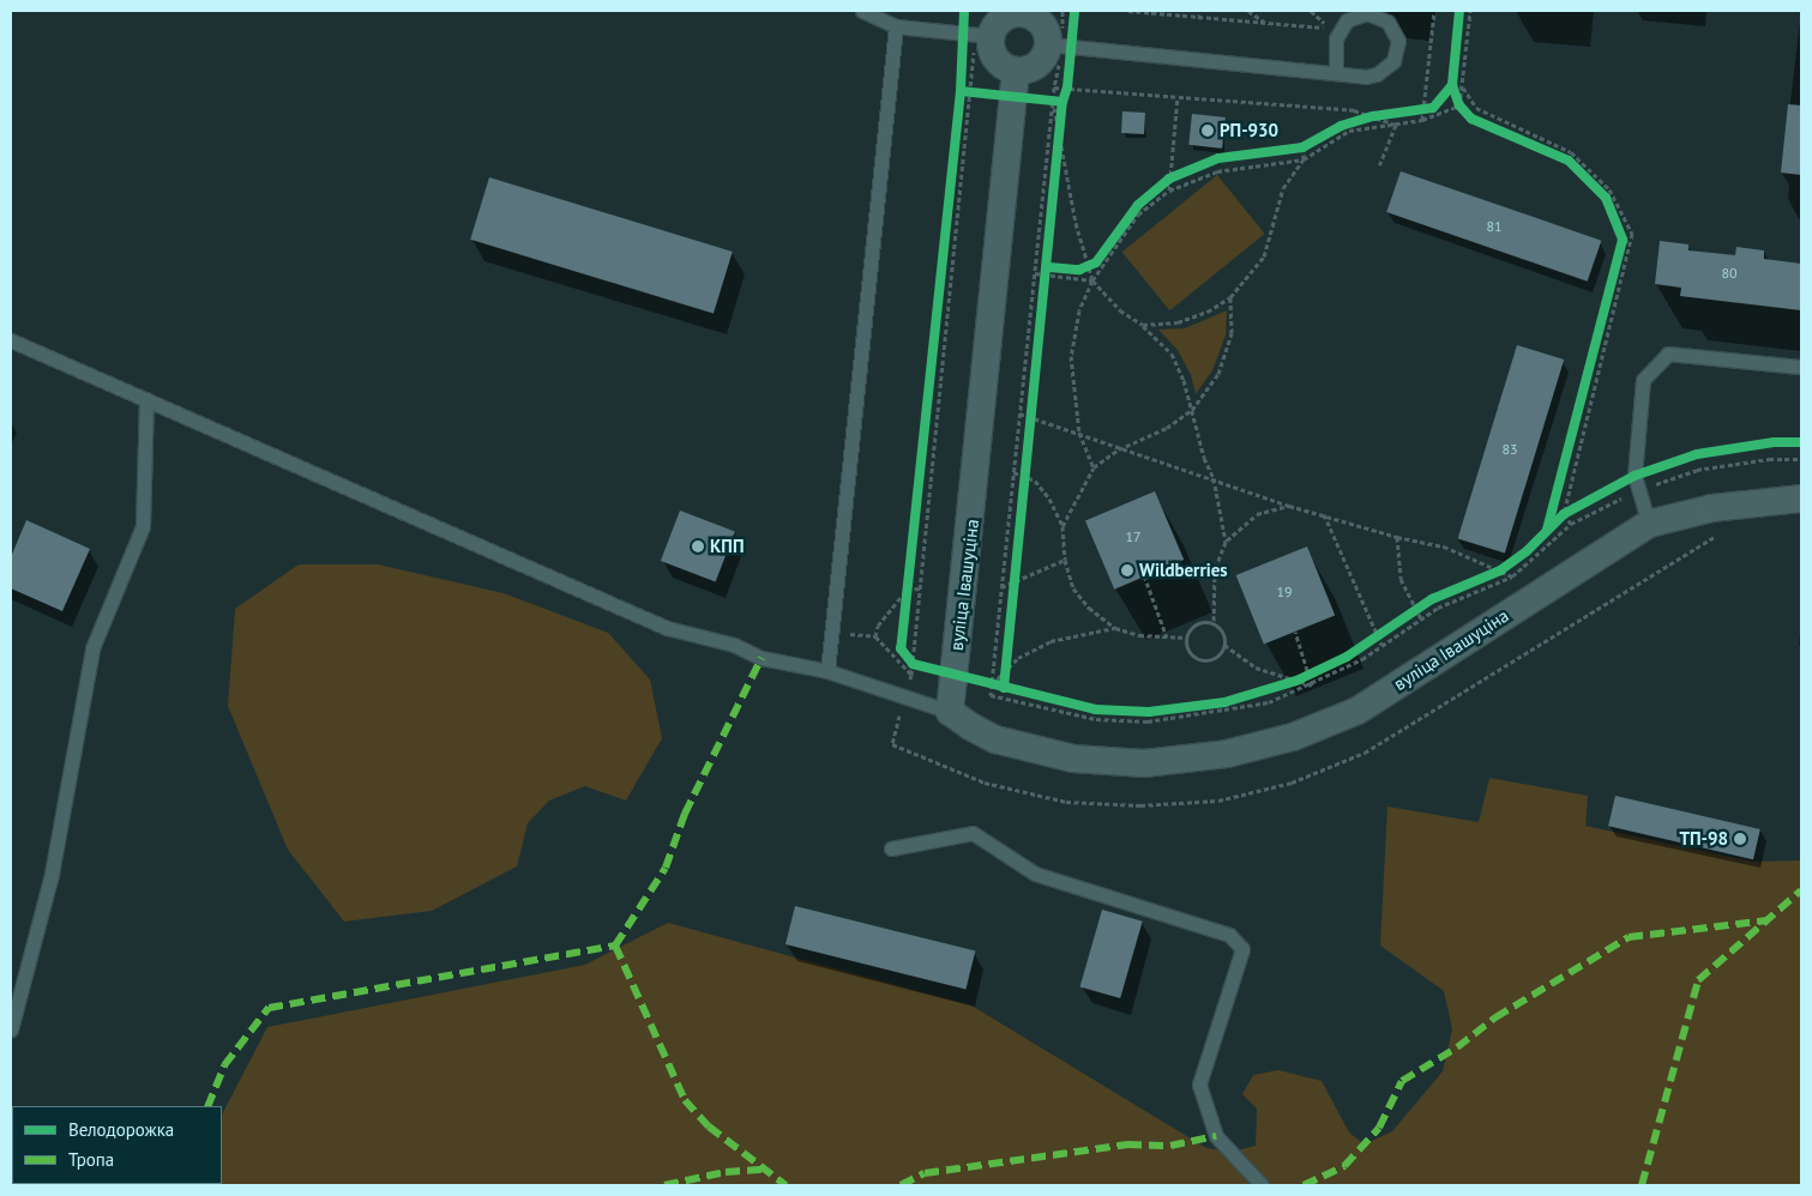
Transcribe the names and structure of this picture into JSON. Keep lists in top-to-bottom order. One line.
{"streets":{"street":["вуліца Івашуціна"]},"places":["РП-930","КПП","Wildberries","ТП-98"],"house_numbers":["81","80","83","17","19"],"legend":["Велодорожка","Тропа"]}
